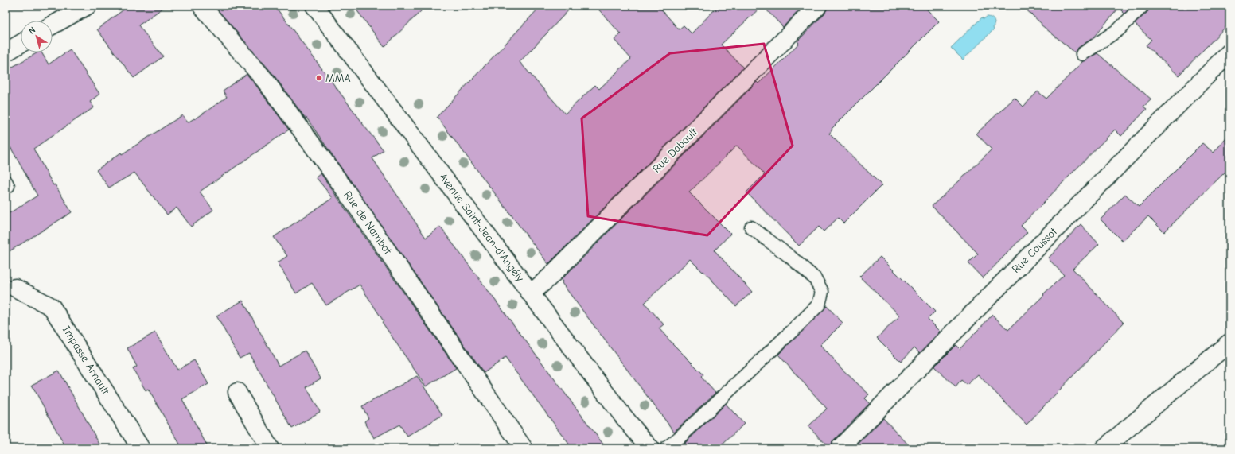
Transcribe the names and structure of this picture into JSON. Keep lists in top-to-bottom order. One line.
{"streets":{"street":["Rue Dabault","Rue de Nambot","Avenue Saint-Jean-d'Angély","Rue Coussot","Impasse Arnault"]},"crossings":[["Rue Dabault","Avenue Saint-Jean-d'Angély"]],"places":["MMA"],"north":"top left"}
